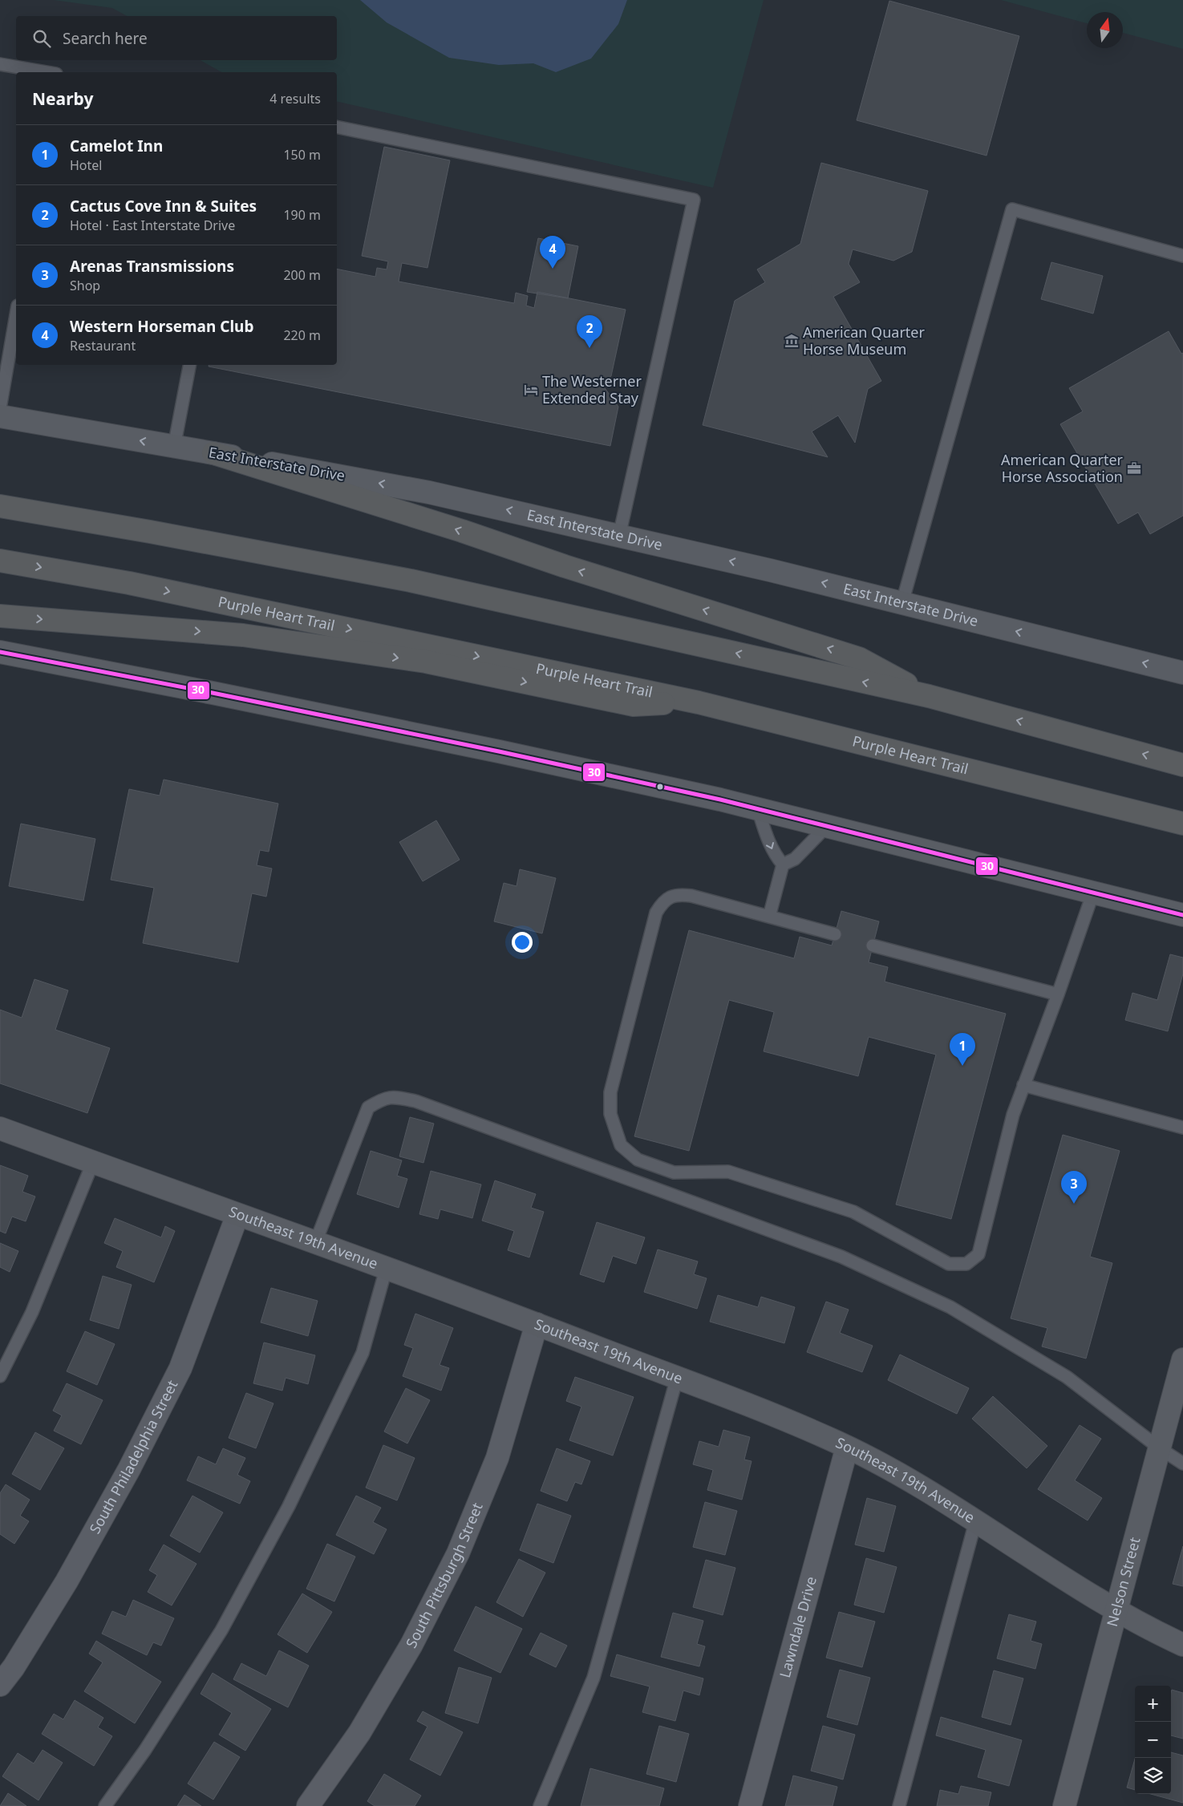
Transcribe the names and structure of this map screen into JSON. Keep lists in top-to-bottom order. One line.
{"streets":{"highway":["Purple Heart Trail"],"main road":["East Interstate Drive","Southeast 19th Avenue","Nelson Street"],"street":["South Philadelphia Street","South Pittsburgh Street","Lawndale Drive"]},"crossings":[["Southeast 19th Avenue","South Philadelphia Street"],["Southeast 19th Avenue","South Pittsburgh Street"],["Southeast 19th Avenue","Nelson Street"],["Southeast 19th Avenue","Lawndale Drive"]],"one_way":["East Interstate Drive"],"places":{"museum":["American Quarter Horse Museum"],"hotel":["The Westerner Extended Stay"],"office":["American Quarter Horse Association"]},"lines":["transit line 30"],"north":"top","page":{"search":"Search here","heading":["Nearby","4 results"],"list":[{"mark":"1","name":"Camelot Inn","note":"Hotel","value":"150 m"},{"mark":"2","name":"Cactus Cove Inn & Suites","note":"Hotel · East Interstate Drive","value":"190 m"},{"mark":"3","name":"Arenas Transmissions","note":"Shop","value":"200 m"},{"mark":"4","name":"Western Horseman Club","note":"Restaurant","value":"220 m"}],"pins":["4","2","1","3"],"map_buttons":["+","−"]}}
